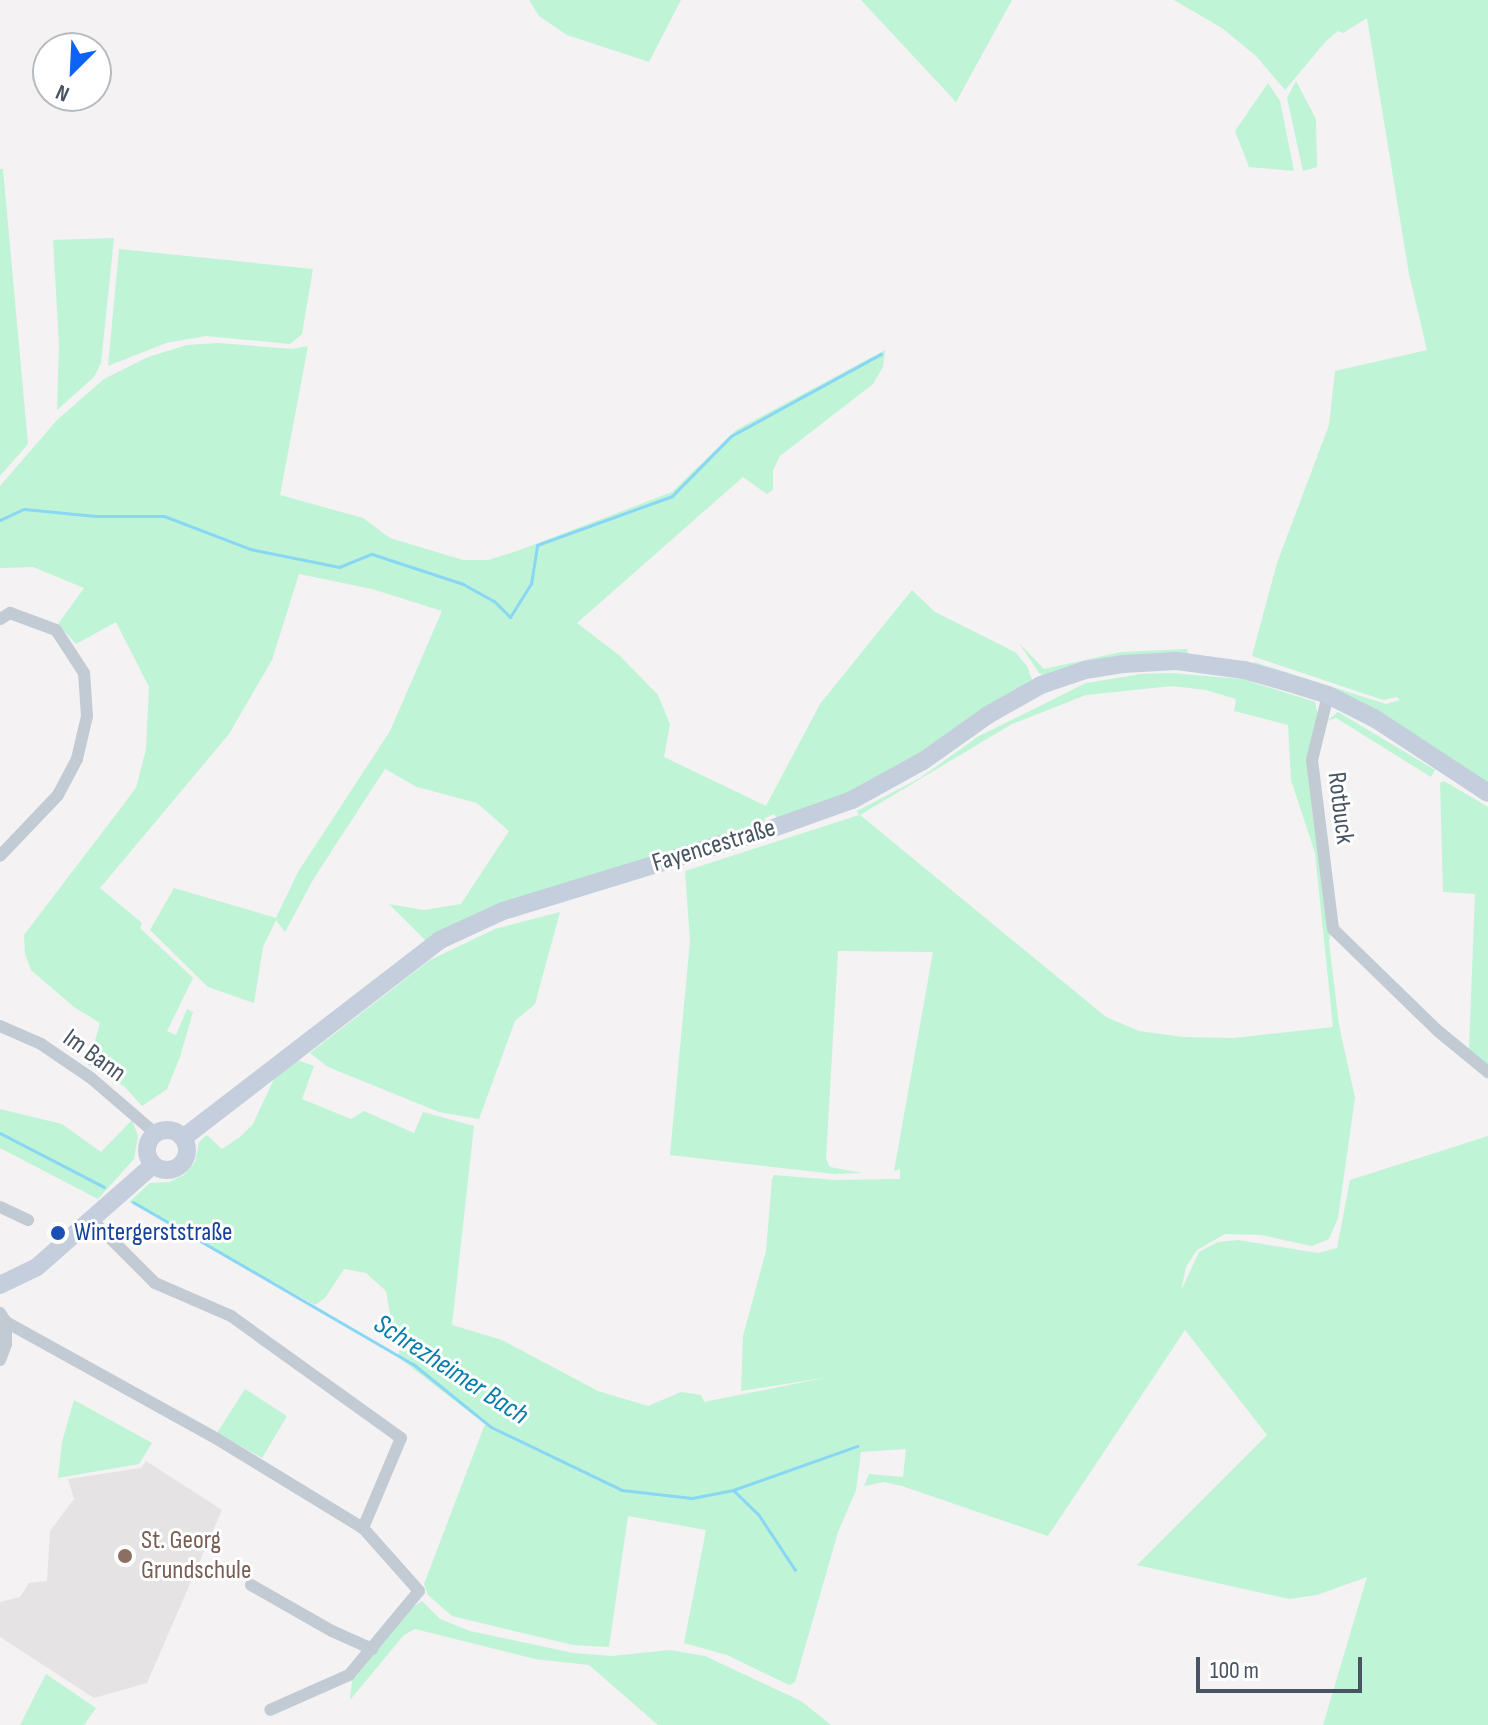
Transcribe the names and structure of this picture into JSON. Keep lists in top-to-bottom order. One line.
{"streets":{"street":["Rotbuck","Fayencestraße","Im Bann"]},"crossings":[["Rotbuck","Fayencestraße"],["Fayencestraße","Im Bann"]],"water":["Schrezheimer Bach"],"places":["Wintergerststraße","St. Georg Grundschule"],"scale_bar":"100 m","north":"bottom left"}
